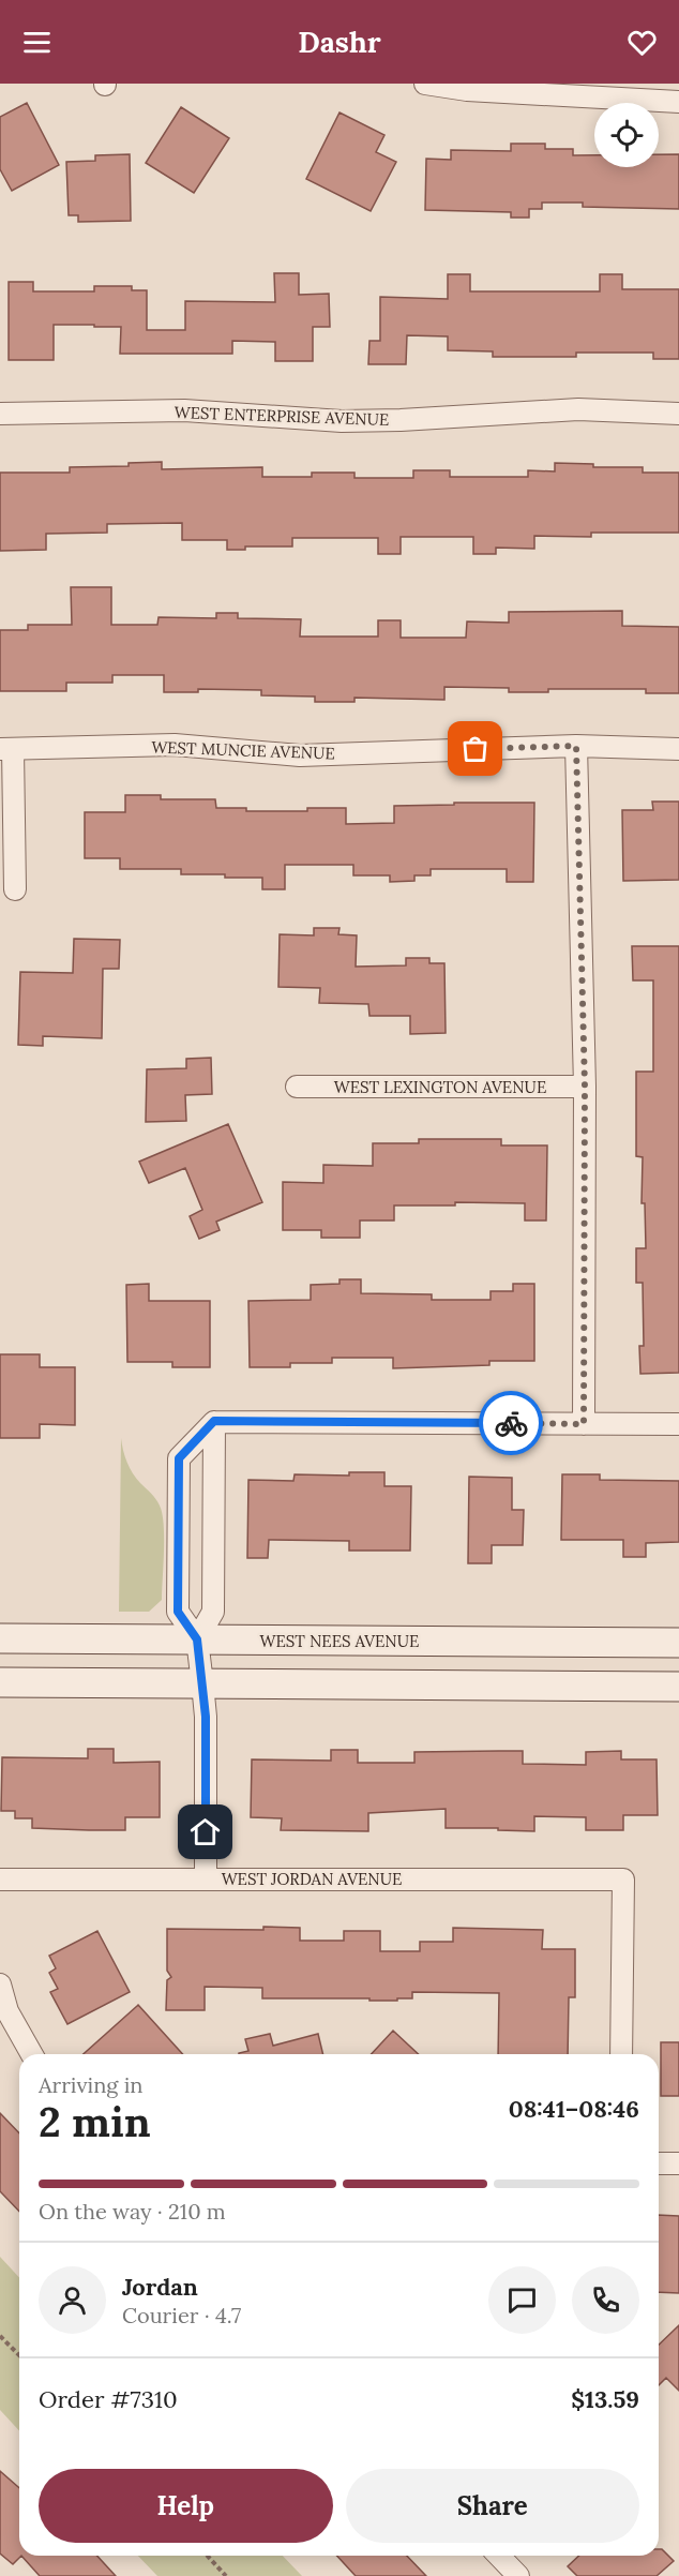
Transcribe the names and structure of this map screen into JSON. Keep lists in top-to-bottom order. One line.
{"streets":{"main road":["WEST NEES AVENUE"],"street":["WEST ENTERPRISE AVENUE","WEST MUNCIE AVENUE","WEST LEXINGTON AVENUE","WEST JORDAN AVENUE"]},"page":{"header":"Dashr","heading":["2 min","Arriving in","08:41–08:46"],"panel":["Jordan","Courier · 4.7","Order #7310","$13.59"],"bar":"On the way · 210 m","buttons":["Help","Share"]}}
